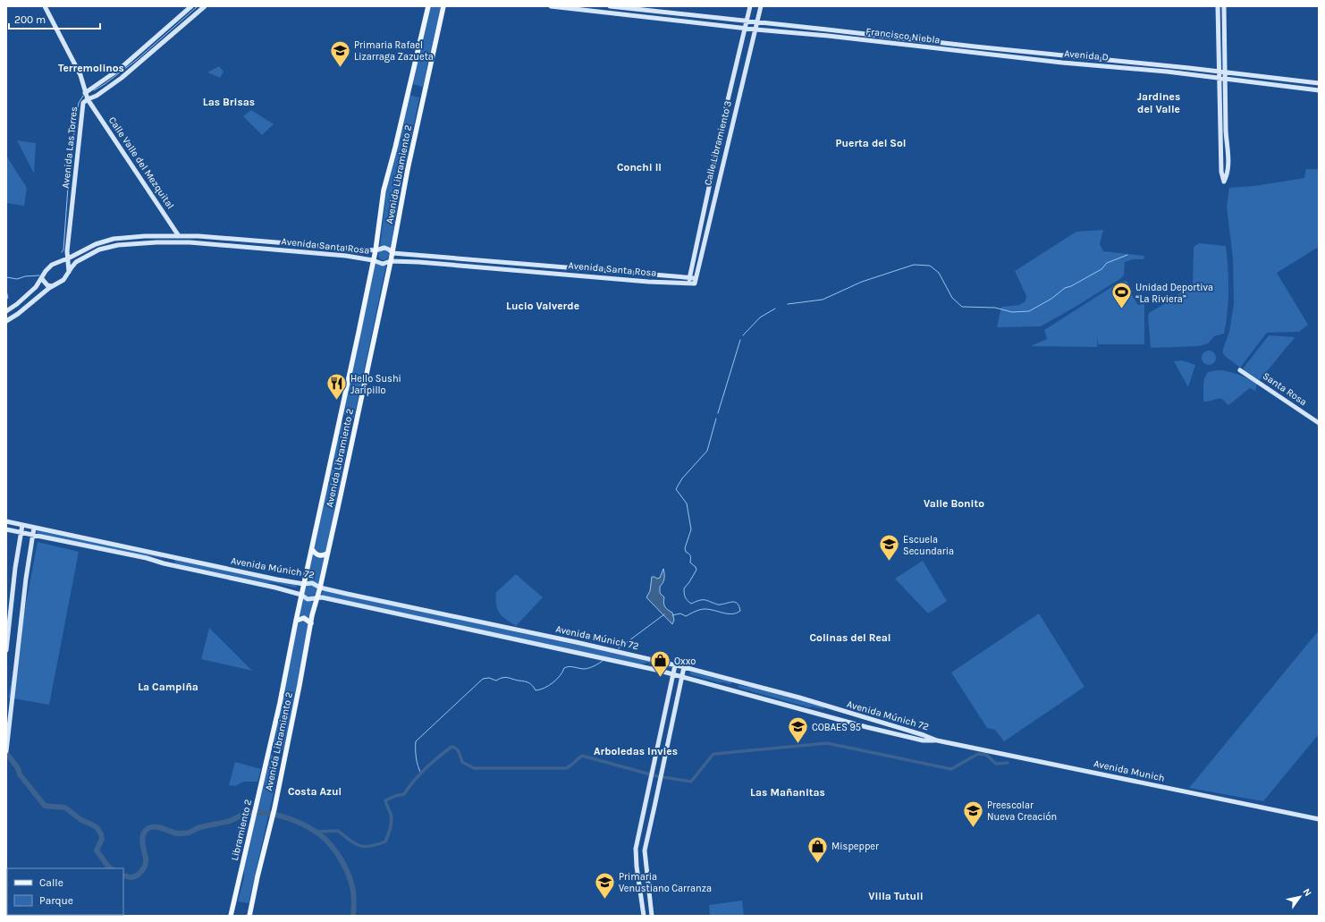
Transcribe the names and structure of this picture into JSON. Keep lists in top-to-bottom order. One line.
{"streets":{"main road":["Avenida Libramiento 2","Libramiento 2"],"street":["Francisco Niebla","Avenida D","Calle Libramiento 3","Avenida Las Torres","Calle Valle del Mezquital","Avenida Santa Rosa","Santa Rosa","Avenida Múnich 72","Avenida Munich"]},"crossings":[["Francisco Niebla","Avenida D"],["Francisco Niebla","Calle Libramiento 3"],["Calle Libramiento 3","Avenida Santa Rosa"],["Avenida Las Torres","Calle Valle del Mezquital"],["Avenida Las Torres","Avenida Santa Rosa"],["Calle Valle del Mezquital","Avenida Santa Rosa"],["Avenida Libramiento 2","Avenida Santa Rosa"],["Avenida Libramiento 2","Avenida Múnich 72"],["Avenida Libramiento 2","Libramiento 2"],["Avenida Múnich 72","Avenida Munich"]],"districts":["Terremolinos","Jardines del Valle","Las Brisas","Puerta del Sol","Conchi II","Lucio Valverde","Valle Bonito","Colinas del Real","La Campiña","Arboledas Invies","Costa Azul","Las Mañanitas","Villa Tutuli"],"places":{"school or university":["Primaria Rafael Lizarraga Zazueta","Escuela Secundaria","COBAES 95","Preescolar Nueva Creación","Primaria Venustiano Carranza"],"sports":["Unidad Deportiva “La Riviera”"],"restaurant":["Hello Sushi Jaripillo"],"shop":["Oxxo","Mispepper"]},"legend":["Calle","Parque"],"scale_bar":"200 m","north":"top right"}
